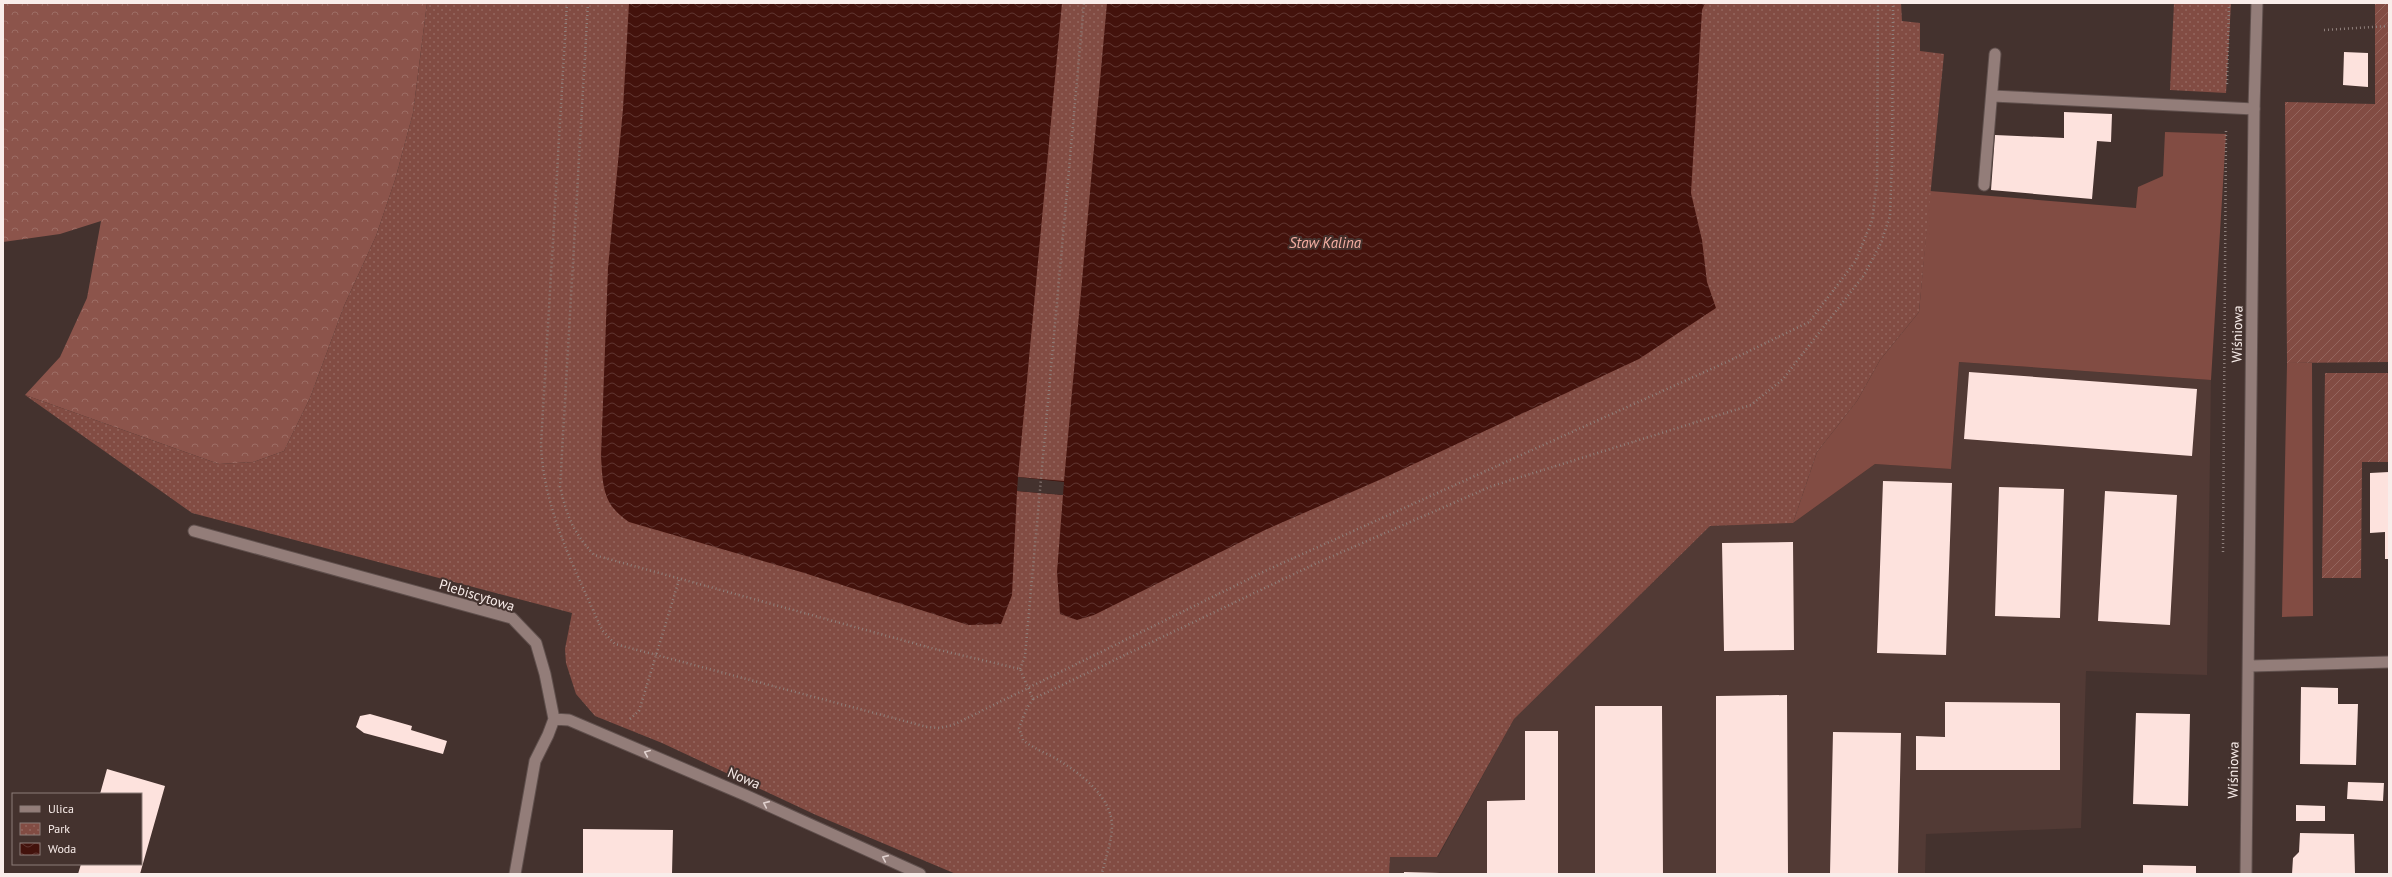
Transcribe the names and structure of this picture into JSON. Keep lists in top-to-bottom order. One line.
{"streets":{"street":["Wiśniowa","Plebiscytowa","Nowa"]},"crossings":[["Plebiscytowa","Nowa"]],"one_way":["Nowa"],"water":["Staw Kalina"],"legend":["Ulica","Park","Woda"]}
